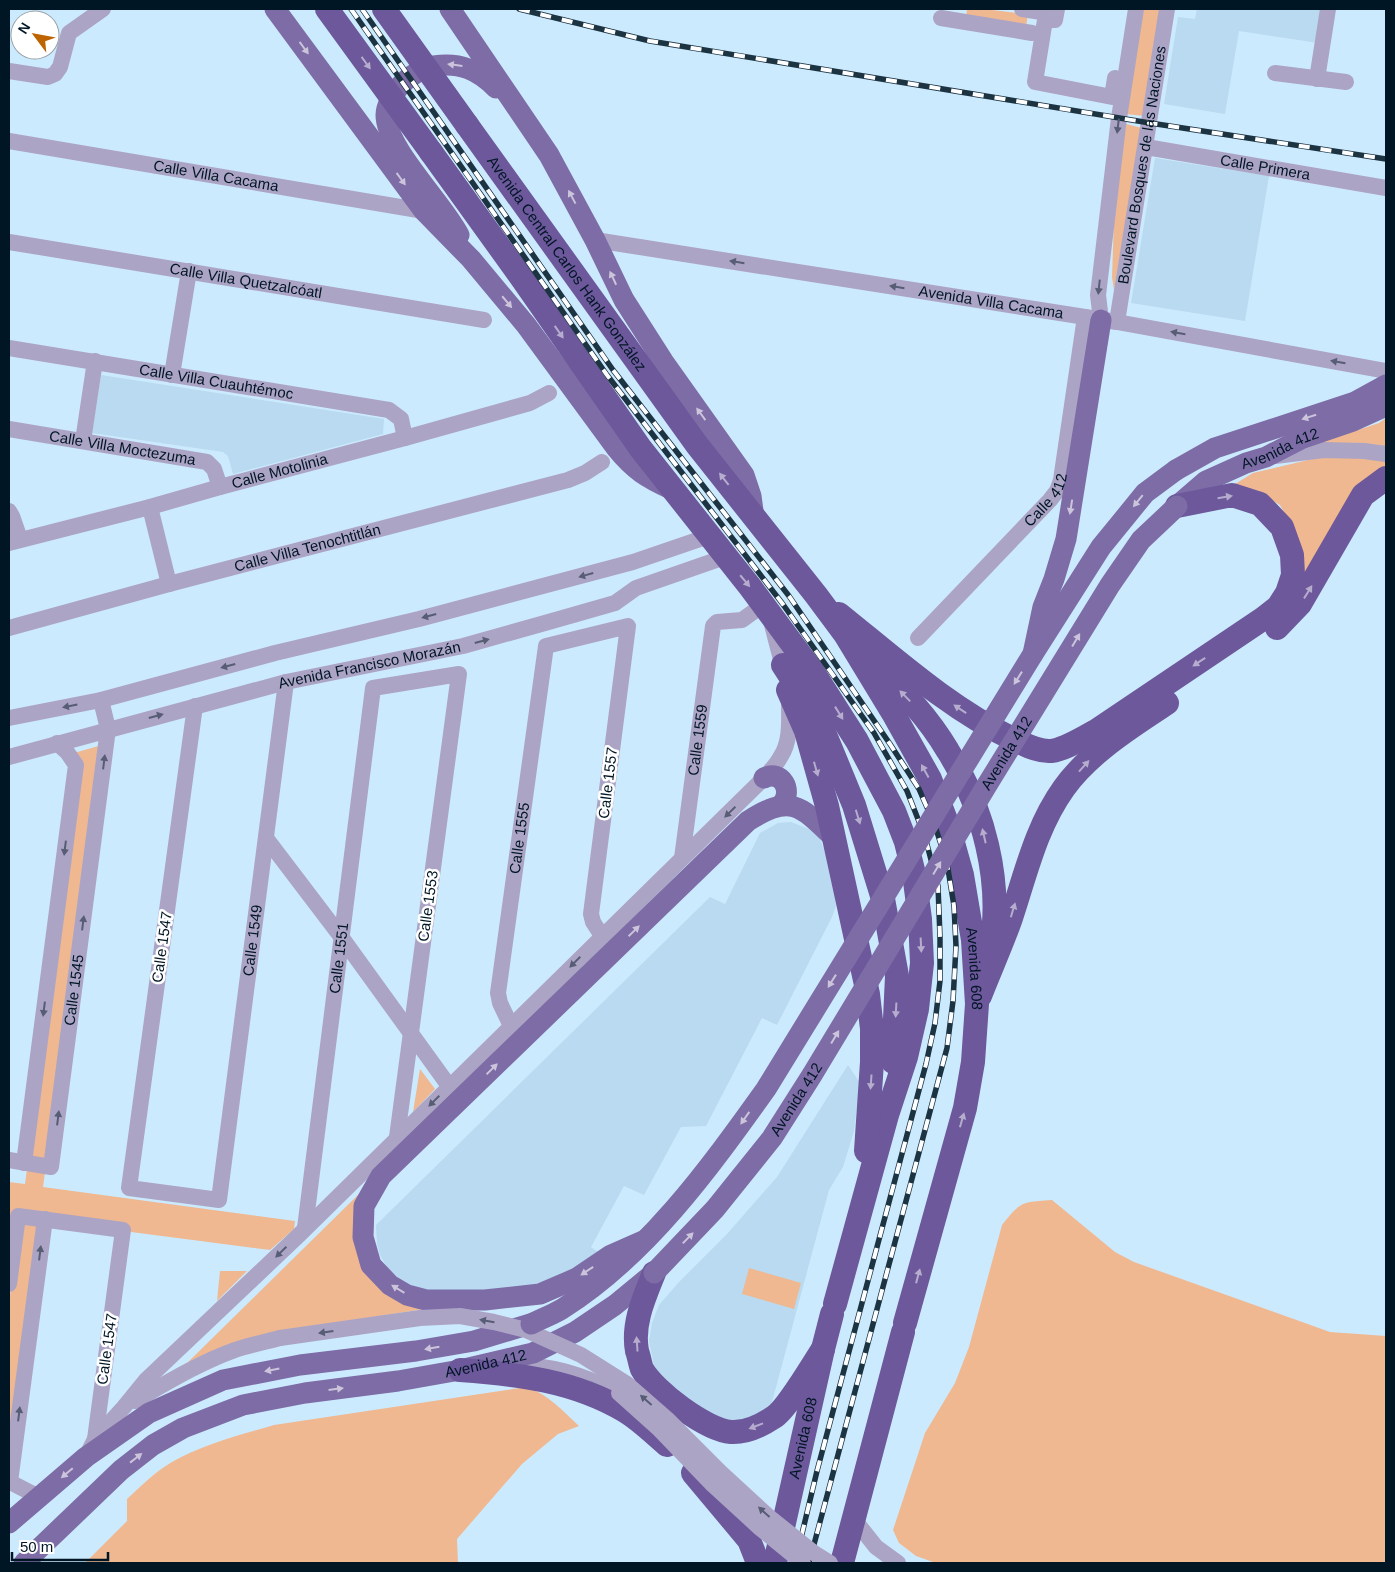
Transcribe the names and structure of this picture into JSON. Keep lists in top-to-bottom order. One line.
{"streets":{"highway":["Avenida Central Carlos Hank González","Avenida 608"],"main road":["Avenida 412"],"street":["Boulevard Bosques de las Naciones","Calle Primera","Calle Villa Cacama","Calle Villa Quetzalcóatl","Avenida Villa Cacama","Calle Villa Cuauhtémoc","Calle Villa Moctezuma","Calle Motolinia","Calle 412","Calle Villa Tenochtitlán","Avenida Francisco Morazán","Calle 1559","Calle 1557","Calle 1555","Calle 1553","Calle 1549","Calle 1547","Calle 1551","Calle 1545"]},"crossings":[["Boulevard Bosques de las Naciones","Calle Primera"],["Boulevard Bosques de las Naciones","Avenida Villa Cacama"],["Boulevard Bosques de las Naciones","Calle 412"],["Avenida Central Carlos Hank González","Avenida Villa Cacama"],["Avenida Central Carlos Hank González","Avenida 608"],["Avenida Villa Cacama","Calle 412"],["Calle Villa Cuauhtémoc","Calle Motolinia"],["Calle Villa Moctezuma","Calle Motolinia"],["Avenida 412","Calle 1559"],["Avenida 412","Calle 1557"],["Avenida 412","Calle 1555"],["Avenida 412","Calle 1553"],["Avenida 412","Calle 1547"],["Avenida 412","Calle 1551"],["Avenida 412","Avenida 608"],["Avenida Francisco Morazán","Calle 1549"],["Avenida Francisco Morazán","Calle 1547"],["Avenida Francisco Morazán","Calle 1545"],["Calle 1559","Avenida 608"],["Calle 1557","Calle 1555"],["Calle 1553","Calle 1551"],["Calle 1549","Calle 1547"]],"one_way":["Avenida Villa Cacama"],"scale_bar":"50 m","north":"top left"}
